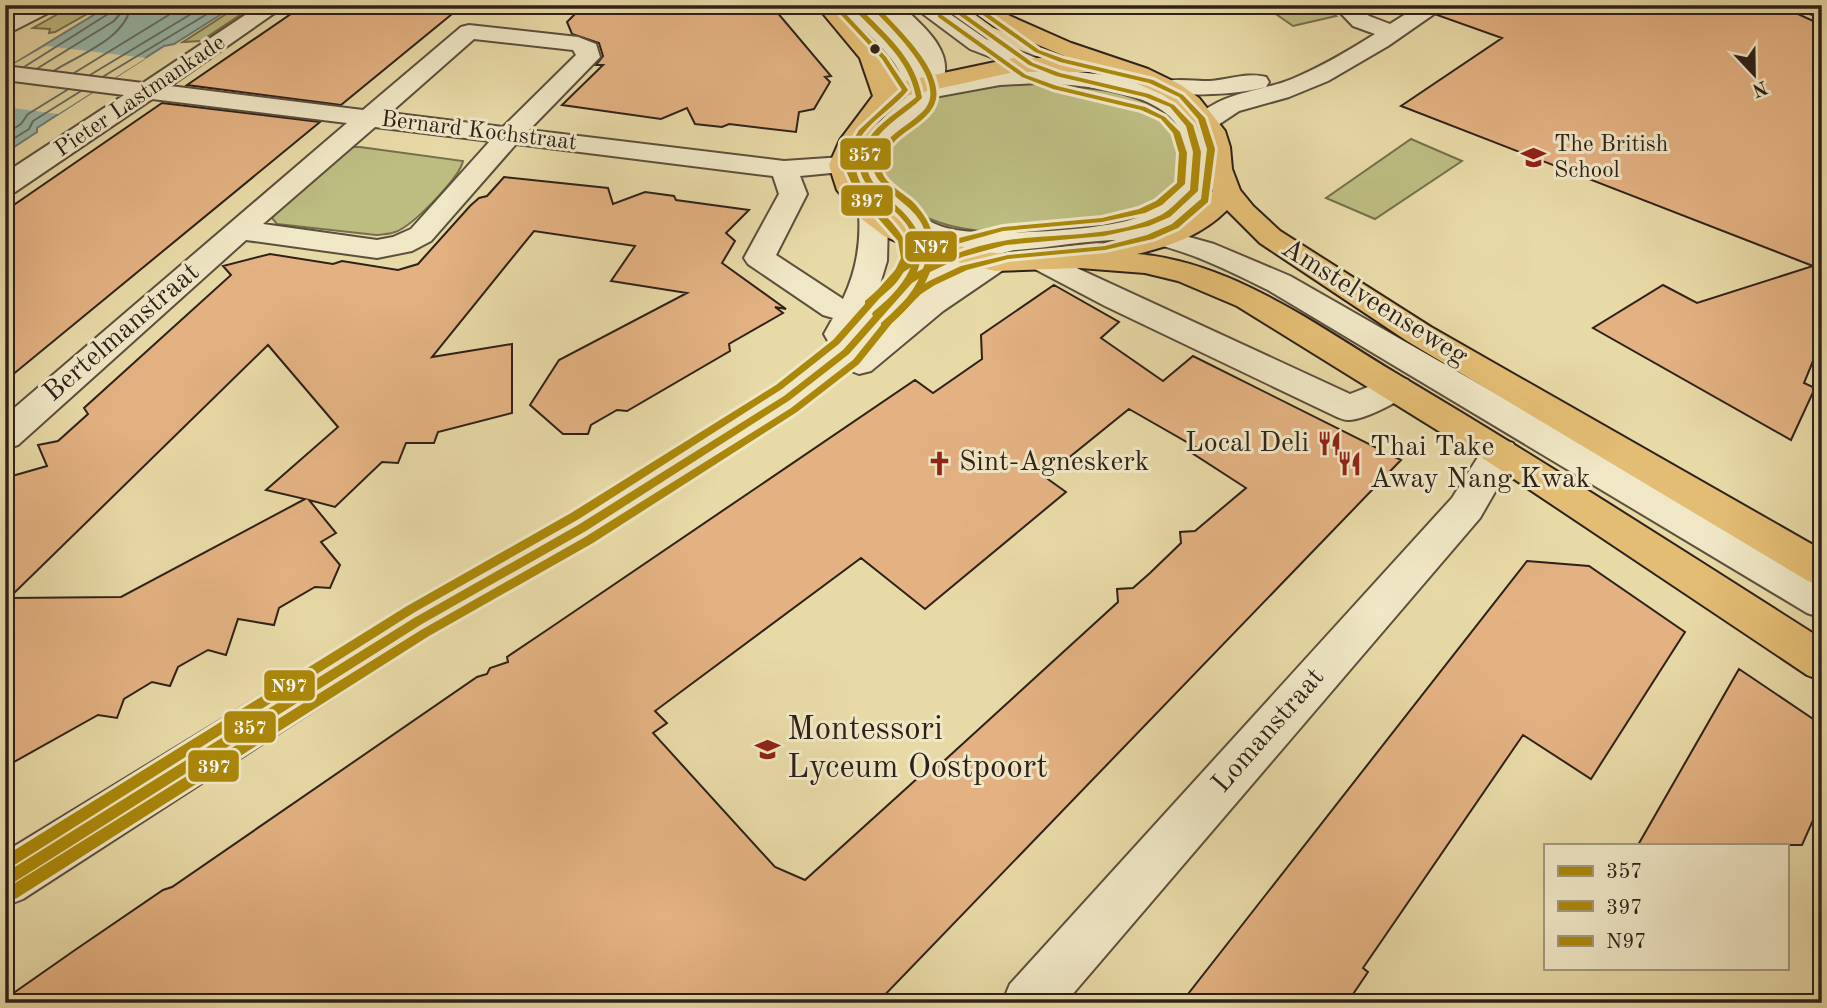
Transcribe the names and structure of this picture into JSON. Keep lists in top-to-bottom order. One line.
{"streets":{"main road":["Amstelveenseweg"],"street":["Pieter Lastmankade","Bernard Kochstraat","Bertelmanstraat","Lomanstraat"]},"crossings":[["Pieter Lastmankade","Bernard Kochstraat"],["Bernard Kochstraat","Amstelveenseweg"],["Bernard Kochstraat","Bertelmanstraat"],["Amstelveenseweg","Lomanstraat"]],"places":{"school or university":["The British School","Montessori Lyceum Oostpoort"],"restaurant":["Local Deli","Thai Take Away Nang Kwak"],"church":["Sint-Agneskerk"]},"lines":["transit line 357","transit line 397","transit line N97"],"legend":["357","397","N97"],"north":"bottom"}
